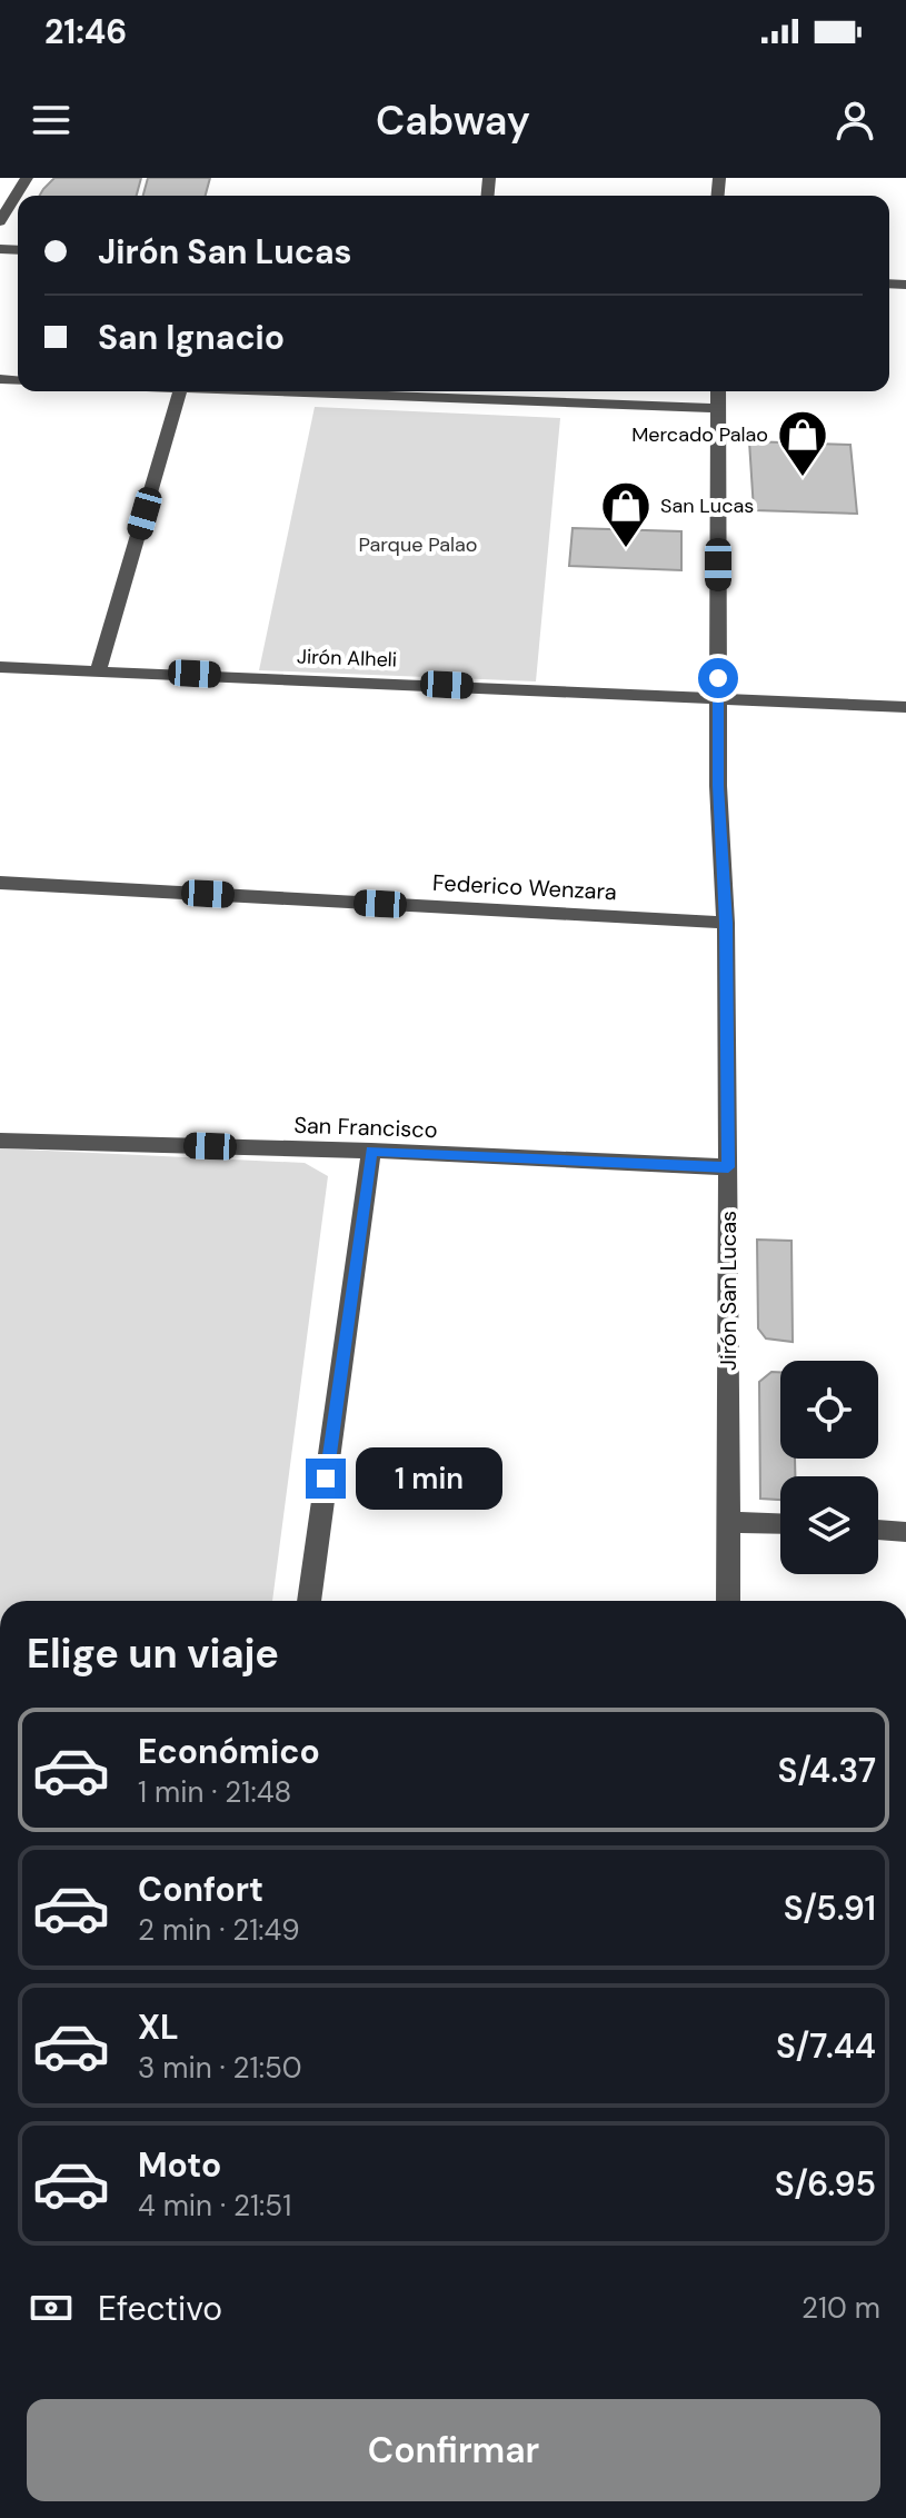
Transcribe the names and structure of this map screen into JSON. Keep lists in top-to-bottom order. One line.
{"streets":{"street":["Jirón Alheli","Federico Wenzara","San Francisco","Jirón San Lucas"]},"crossings":[["Jirón Alheli","Jirón San Lucas"],["Federico Wenzara","Jirón San Lucas"],["San Francisco","Jirón San Lucas"]],"parks":["Parque Palao"],"places":{"shop":["Mercado Palao","San Lucas"]},"page":{"status":"21:46","header":"Cabway","banner":["Jirón San Lucas","San Ignacio"],"bubble":"1 min","heading":"Elige un viaje","list":[{"name":"Económico","note":"1 min · 21:48","value":"S/4.37"},{"name":"Confort","note":"2 min · 21:49","value":"S/5.91"},{"name":"XL","note":"3 min · 21:50","value":"S/7.44"},{"name":"Moto","note":"4 min · 21:51","value":"S/6.95"}],"pay":["Efectivo","210 m"],"buttons":"Confirmar"}}
